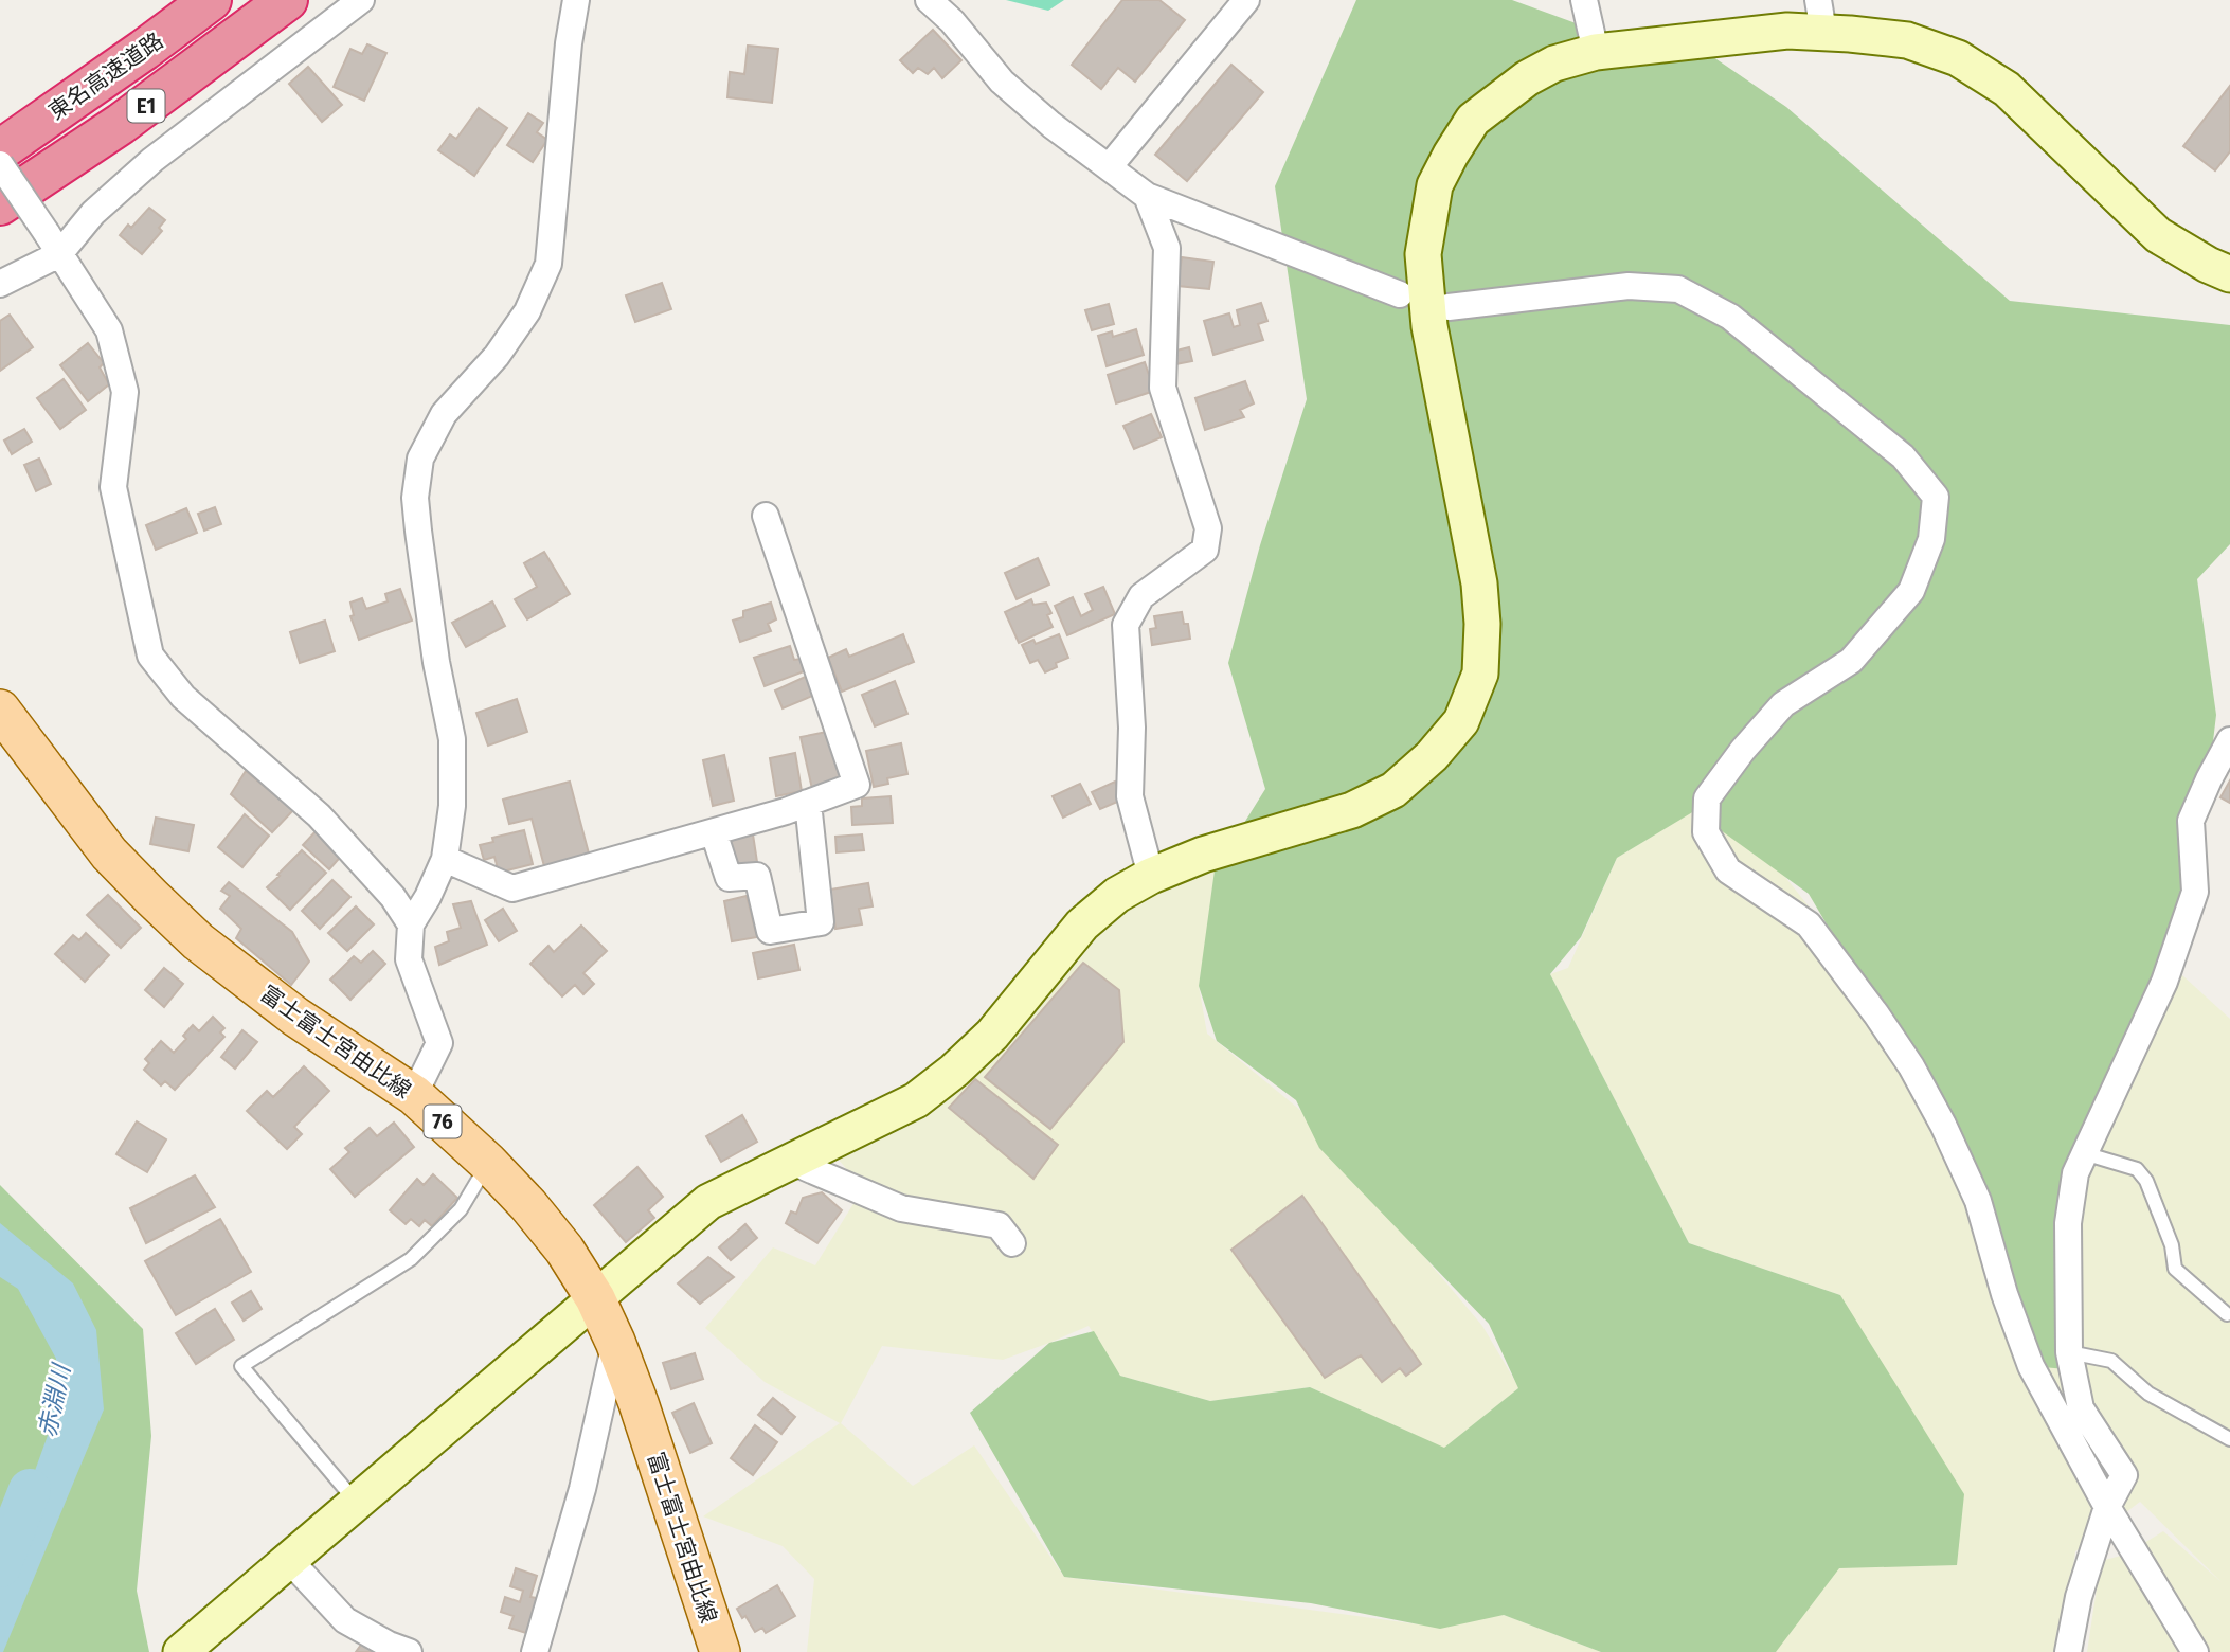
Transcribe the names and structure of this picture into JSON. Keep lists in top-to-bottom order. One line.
{"streets":{"highway":["東名高速道路","E1"],"main road":["富士富士宮由比線","76"]},"water":["赤淵川"]}
